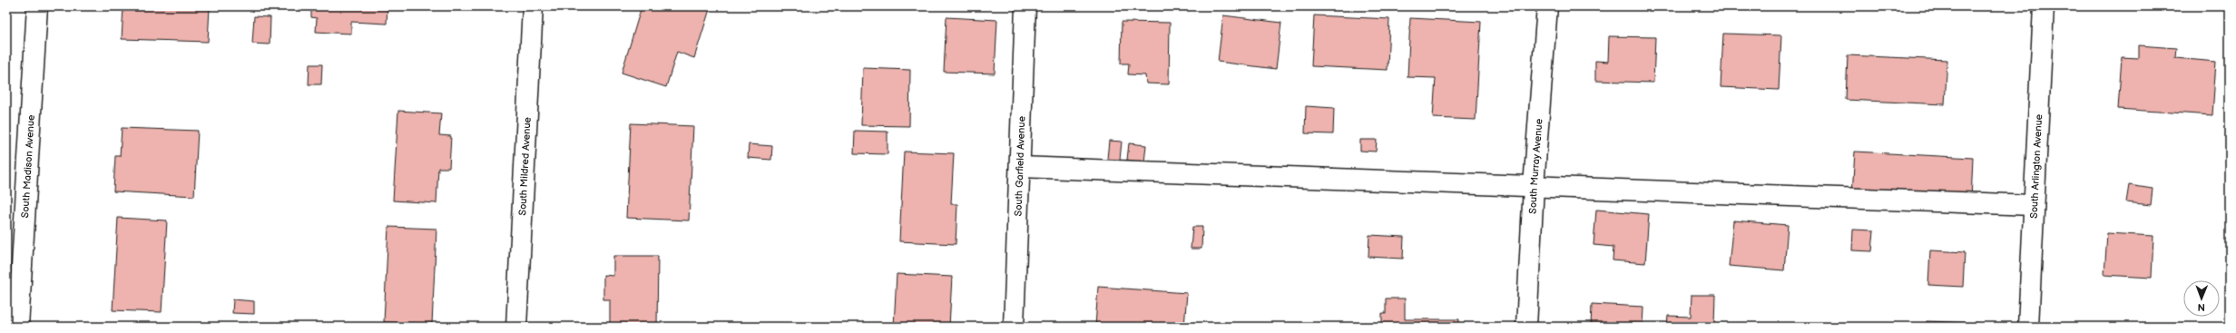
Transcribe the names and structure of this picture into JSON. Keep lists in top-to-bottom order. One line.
{"streets":{"street":["South Garfield Avenue","South Murray Avenue","South Arlington Avenue","South Madison Avenue","South Mildred Avenue"]},"north":"bottom"}
